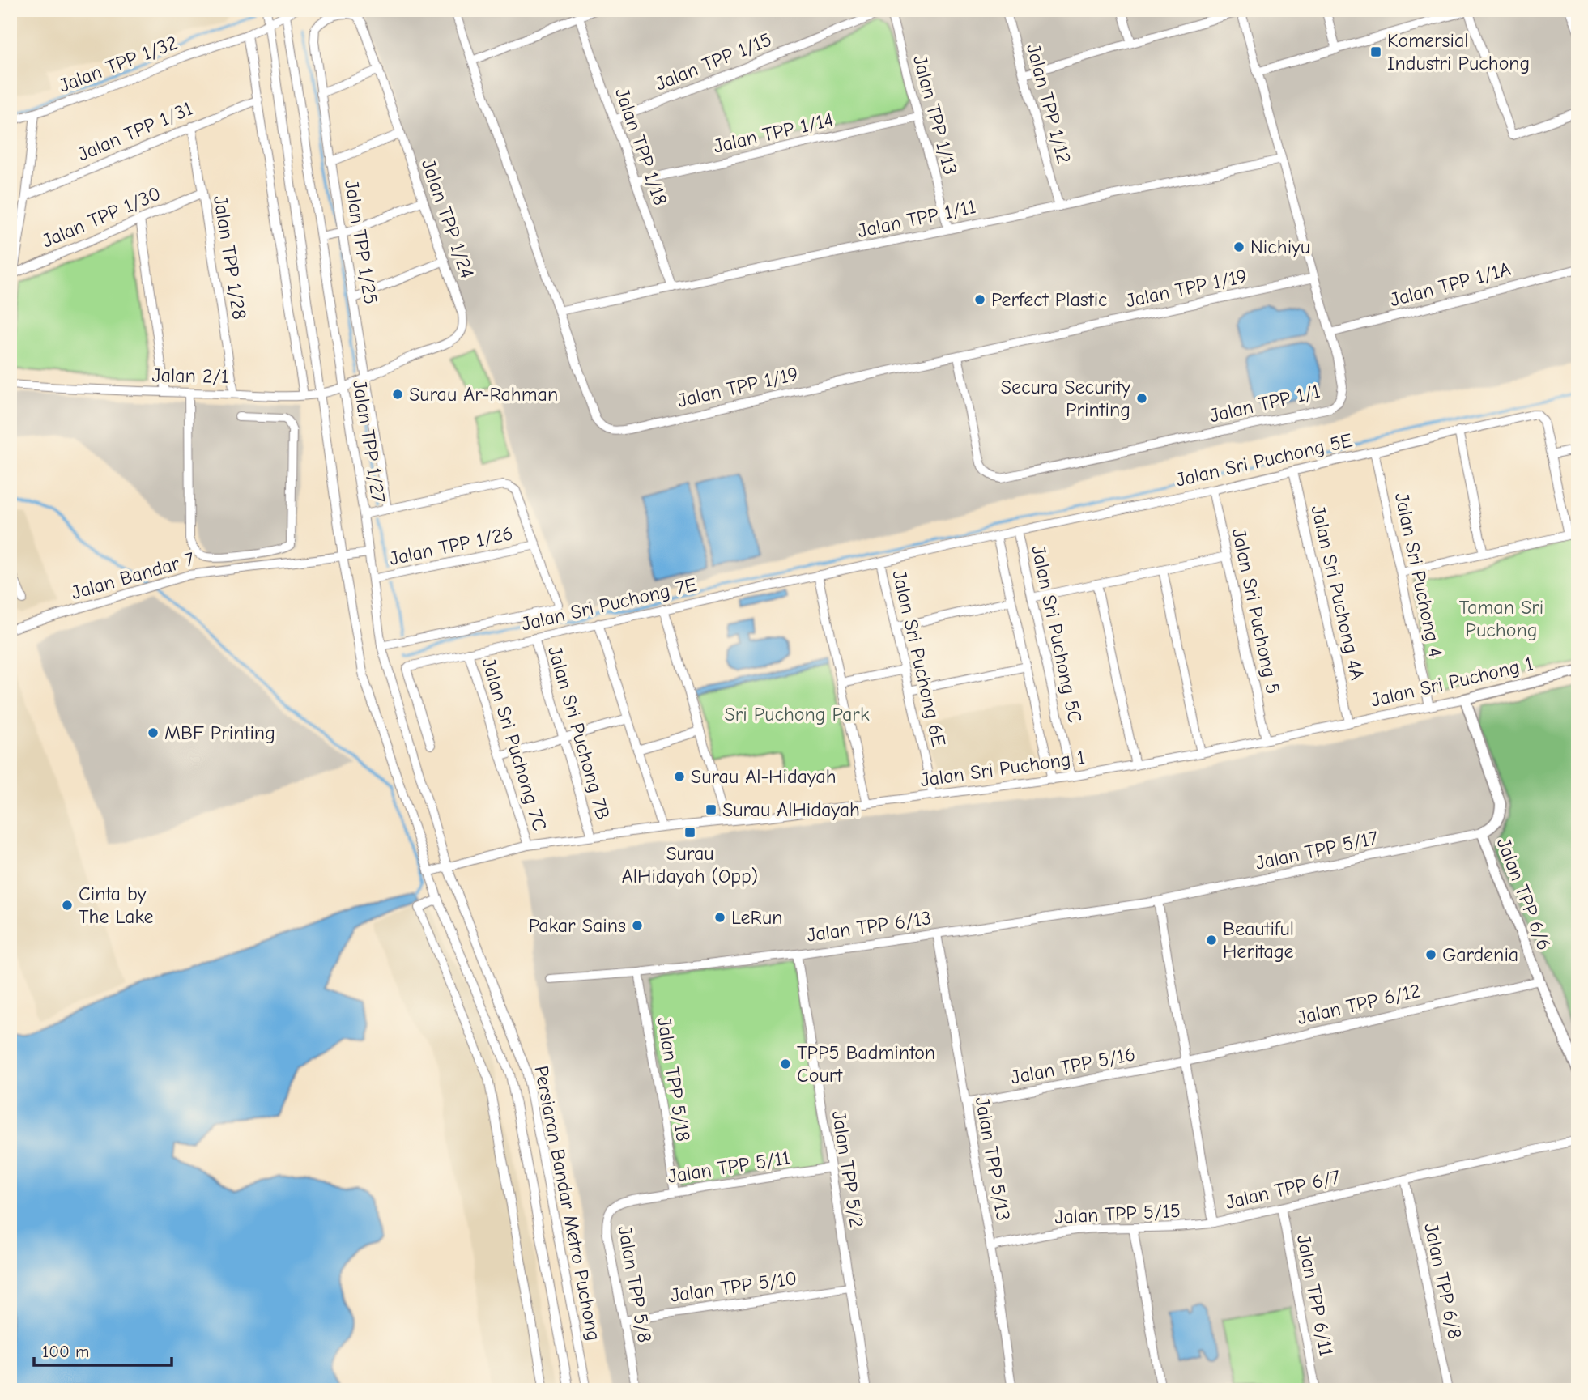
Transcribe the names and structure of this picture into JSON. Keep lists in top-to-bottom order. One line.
{"streets":{"street":["Jalan TPP 1/15","Jalan TPP 1/32","Jalan TPP 1/12","Jalan TPP 1/13","Jalan TPP 1/31","Jalan TPP 1/14","Jalan TPP 1/18","Jalan TPP 1/30","Jalan TPP 1/24","Jalan TPP 1/11","Jalan TPP 1/25","Jalan TPP 1/28","Jalan TPP 1/1A","Jalan TPP 1/19","Jalan 2/1","Jalan TPP 1/1","Jalan TPP 1/27","Jalan Sri Puchong 5E","Jalan TPP 1/26","Jalan Sri Puchong 4","Jalan Bandar 7","Jalan Sri Puchong 4A","Jalan Sri Puchong 7E","Jalan Sri Puchong 5","Jalan Sri Puchong 5C","Jalan Sri Puchong 6E","Jalan Sri Puchong 1","Jalan Sri Puchong 7B","Jalan Sri Puchong 7C","Jalan TPP 5/17","Jalan TPP 6/6","Jalan TPP 6/13","Jalan TPP 6/12","Jalan TPP 5/16","Jalan TPP 5/18","Jalan TPP 5/13","Jalan TPP 5/11","Jalan TPP 5/2","Jalan TPP 6/7","Persiaran Bandar Metro Puchong","Jalan TPP 5/15","Jalan TPP 6/8","Jalan TPP 5/8","Jalan TPP 5/10","Jalan TPP 6/11"]},"crossings":[["Jalan TPP 1/15","Jalan TPP 1/13"],["Jalan TPP 1/15","Jalan TPP 1/18"],["Jalan TPP 1/32","Jalan TPP 1/27"],["Jalan TPP 1/12","Jalan TPP 1/11"],["Jalan TPP 1/13","Jalan TPP 1/14"],["Jalan TPP 1/13","Jalan TPP 1/11"],["Jalan TPP 1/31","Jalan TPP 1/28"],["Jalan TPP 1/14","Jalan TPP 1/18"],["Jalan TPP 1/18","Jalan TPP 1/11"],["Jalan TPP 1/30","Jalan TPP 1/28"],["Jalan TPP 1/24","Jalan TPP 1/25"],["Jalan TPP 1/24","Jalan 2/1"],["Jalan TPP 1/11","Jalan TPP 1/19"],["Jalan TPP 1/11","Jalan TPP 1/1"],["Jalan TPP 1/25","Jalan 2/1"],["Jalan TPP 1/28","Jalan 2/1"],["Jalan TPP 1/1A","Jalan TPP 1/1"],["Jalan TPP 1/19","Jalan TPP 1/1"],["Jalan 2/1","Jalan TPP 1/27"],["Jalan TPP 1/27","Jalan TPP 1/26"],["Jalan TPP 1/27","Jalan Bandar 7"],["Jalan TPP 1/27","Jalan Sri Puchong 1"],["Jalan TPP 1/27","Persiaran Bandar Metro Puchong"],["Jalan Sri Puchong 5E","Jalan Sri Puchong 4"],["Jalan Sri Puchong 5E","Jalan Sri Puchong 4A"],["Jalan Sri Puchong 5E","Jalan Sri Puchong 7E"],["Jalan Sri Puchong 5E","Jalan Sri Puchong 5"],["Jalan Sri Puchong 5E","Jalan Sri Puchong 5C"],["Jalan Sri Puchong 5E","Jalan Sri Puchong 6E"],["Jalan Sri Puchong 4","Jalan Sri Puchong 1"],["Jalan Sri Puchong 4A","Jalan Sri Puchong 1"],["Jalan Sri Puchong 7E","Jalan Sri Puchong 6E"],["Jalan Sri Puchong 7E","Jalan Sri Puchong 7B"],["Jalan Sri Puchong 7E","Jalan Sri Puchong 7C"],["Jalan Sri Puchong 5","Jalan Sri Puchong 1"],["Jalan Sri Puchong 5C","Jalan Sri Puchong 1"],["Jalan Sri Puchong 6E","Jalan Sri Puchong 1"],["Jalan Sri Puchong 1","Jalan Sri Puchong 7B"],["Jalan Sri Puchong 1","Jalan Sri Puchong 7C"],["Jalan Sri Puchong 1","Jalan TPP 6/6"],["Jalan Sri Puchong 1","Persiaran Bandar Metro Puchong"],["Jalan TPP 5/17","Jalan TPP 6/6"],["Jalan TPP 5/17","Jalan TPP 6/13"],["Jalan TPP 5/17","Jalan TPP 6/7"],["Jalan TPP 6/6","Jalan TPP 6/12"],["Jalan TPP 6/13","Jalan TPP 5/18"],["Jalan TPP 6/13","Jalan TPP 5/13"],["Jalan TPP 6/13","Jalan TPP 5/2"],["Jalan TPP 6/13","Jalan TPP 6/7"],["Jalan TPP 6/12","Jalan TPP 5/16"],["Jalan TPP 6/12","Jalan TPP 6/7"],["Jalan TPP 5/16","Jalan TPP 5/13"],["Jalan TPP 5/16","Jalan TPP 6/7"],["Jalan TPP 5/18","Jalan TPP 5/11"],["Jalan TPP 5/13","Jalan TPP 5/15"],["Jalan TPP 5/11","Jalan TPP 5/2"],["Jalan TPP 5/11","Jalan TPP 5/8"],["Jalan TPP 5/2","Jalan TPP 5/10"],["Jalan TPP 6/7","Jalan TPP 5/15"],["Jalan TPP 6/7","Jalan TPP 6/8"],["Jalan TPP 6/7","Jalan TPP 6/11"],["Jalan TPP 5/8","Jalan TPP 5/10"]],"parks":["Taman Sri Puchong","Sri Puchong Park"],"places":{"transit":["Komersial Industri Puchong","Surau AlHidayah","Surau AlHidayah (Opp)"],"other":["Nichiyu","Perfect Plastic","Surau Ar-Rahman","Secura Security Printing","MBF Printing","Surau Al-Hidayah","Cinta by The Lake","LeRun","Pakar Sains","Beautiful Heritage","Gardenia","TPP5 Badminton Court"]},"scale_bar":"100 m"}
